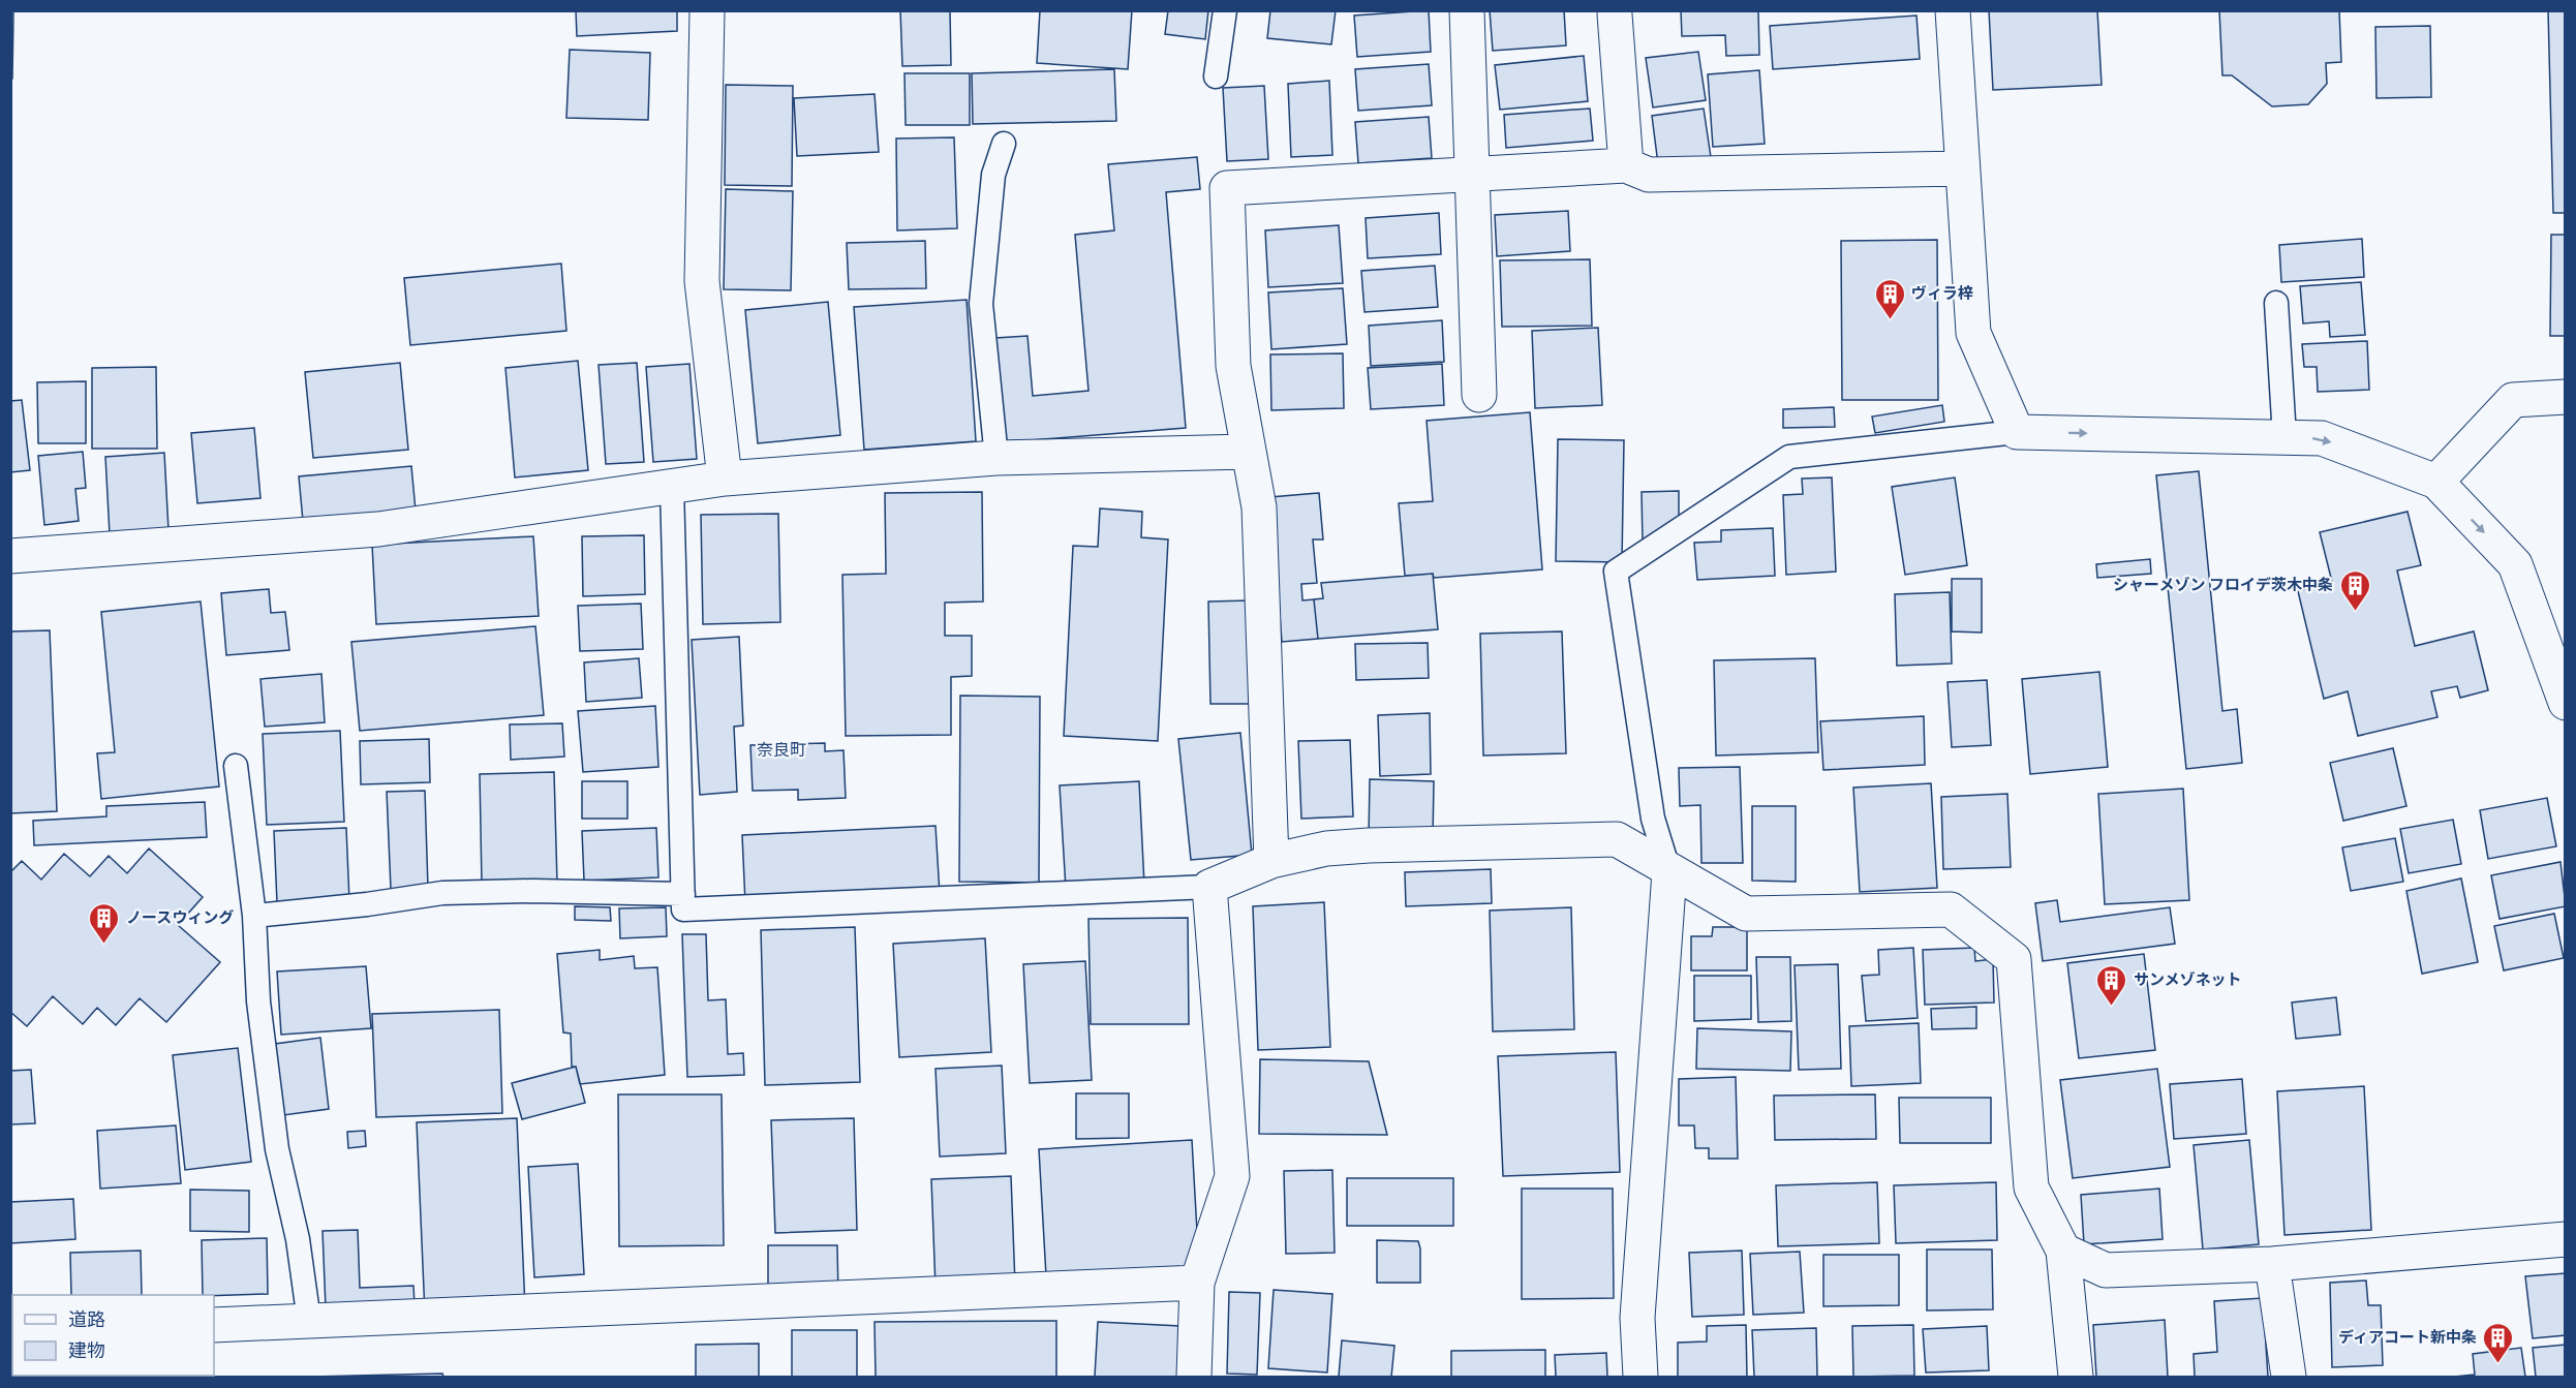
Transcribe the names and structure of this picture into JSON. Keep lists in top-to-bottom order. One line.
{"districts":["奈良町"],"places":{"building":["ヴィラ梓","シャーメゾン フロイデ茨木中条","ノースウィング","サンメゾネット","ディアコート新中条"]},"legend":["道路","建物"]}
